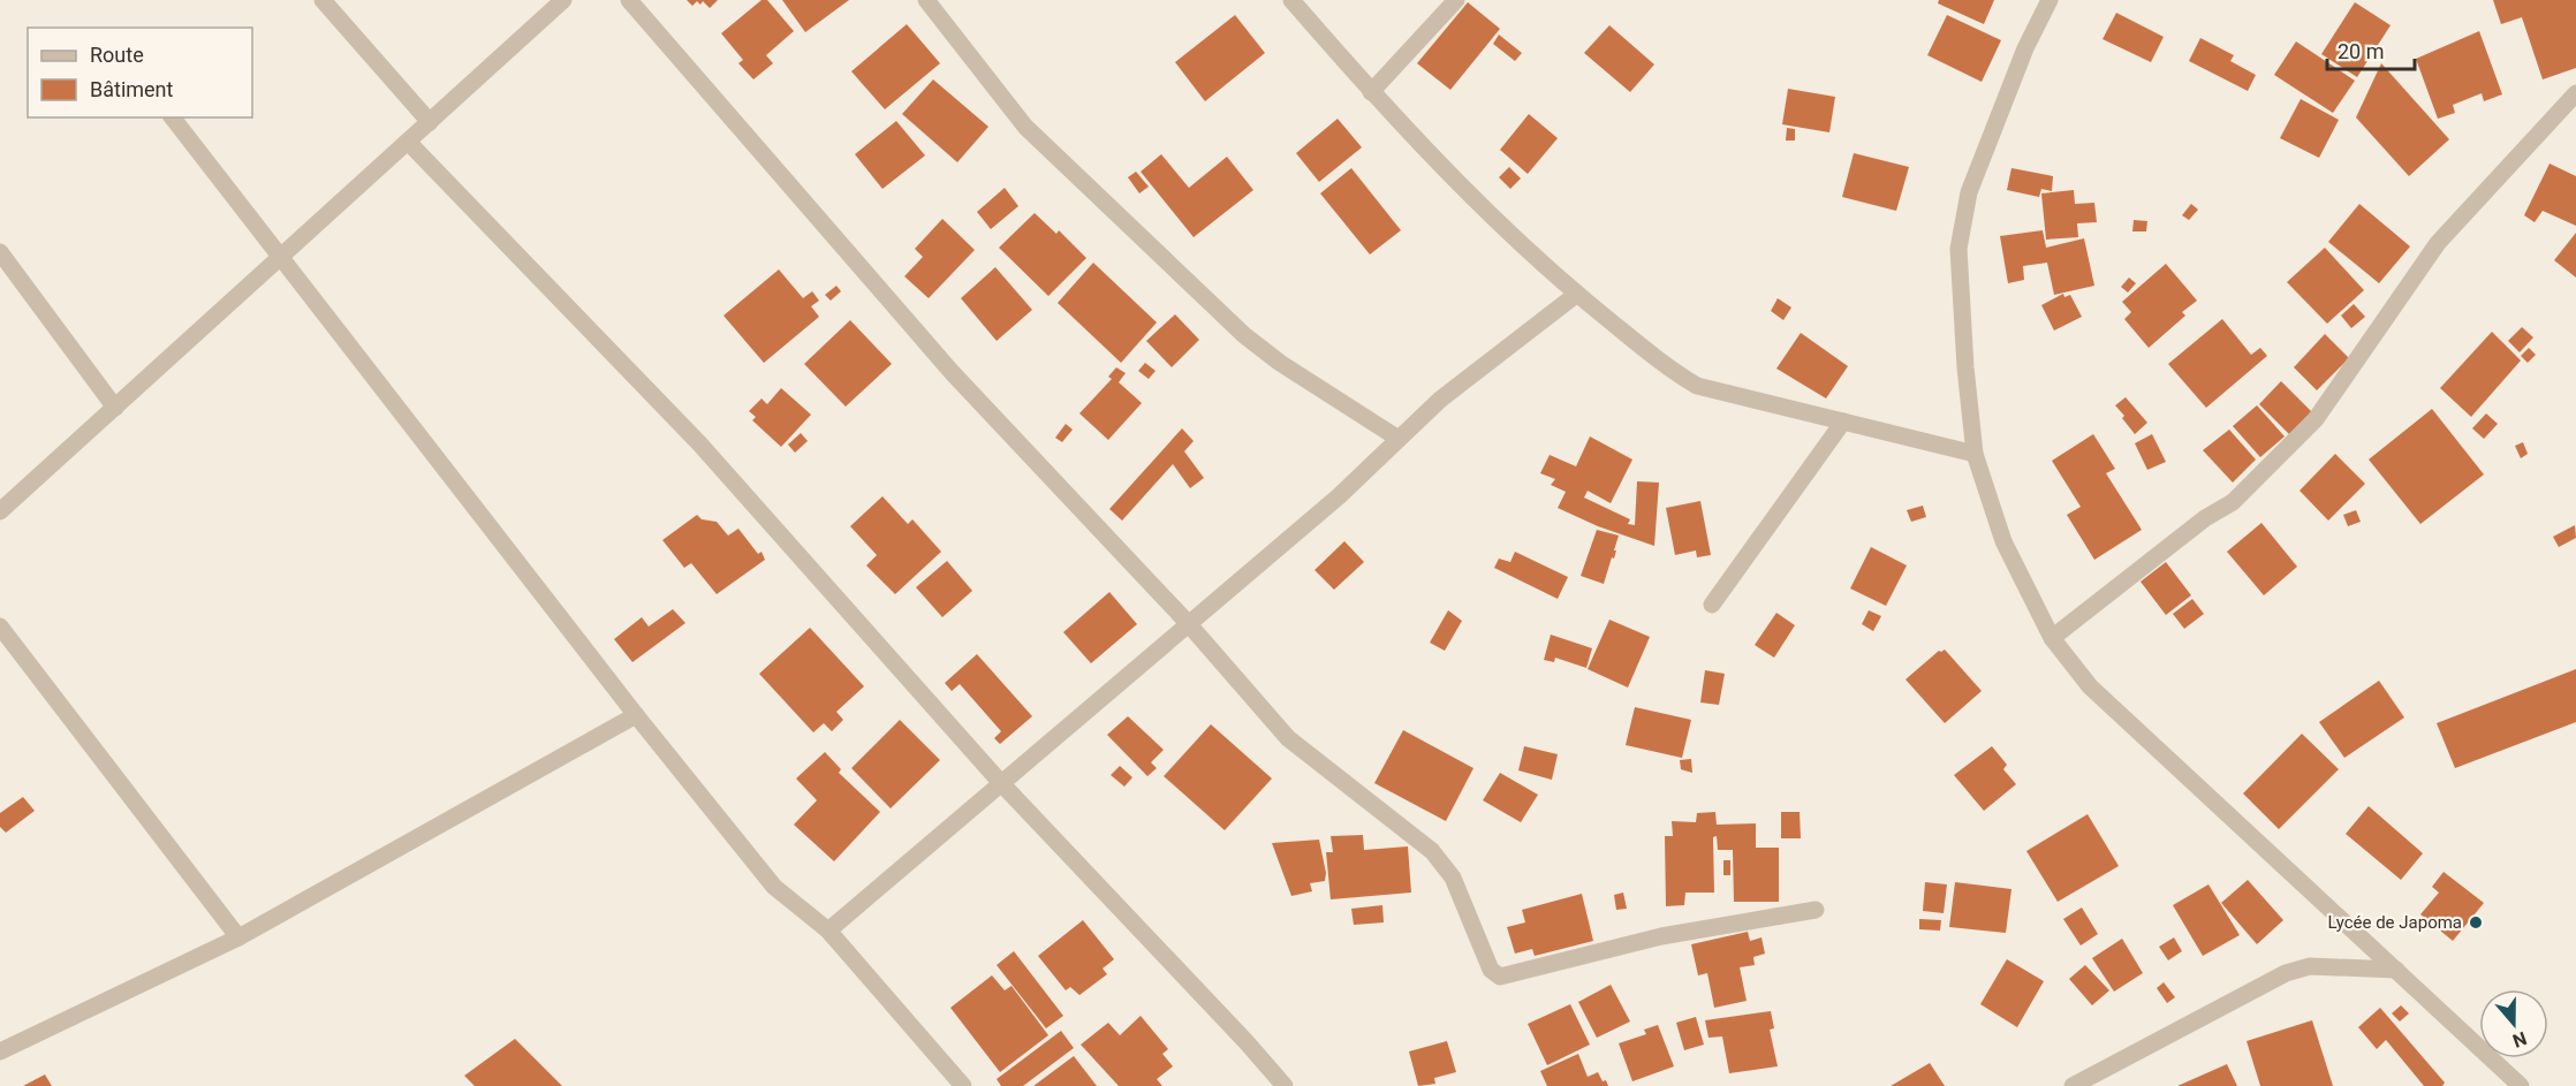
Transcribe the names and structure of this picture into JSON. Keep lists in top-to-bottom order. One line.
{"places":["Lycée de Japoma"],"legend":["Route","Bâtiment"],"scale_bar":"20 m","north":"bottom"}
